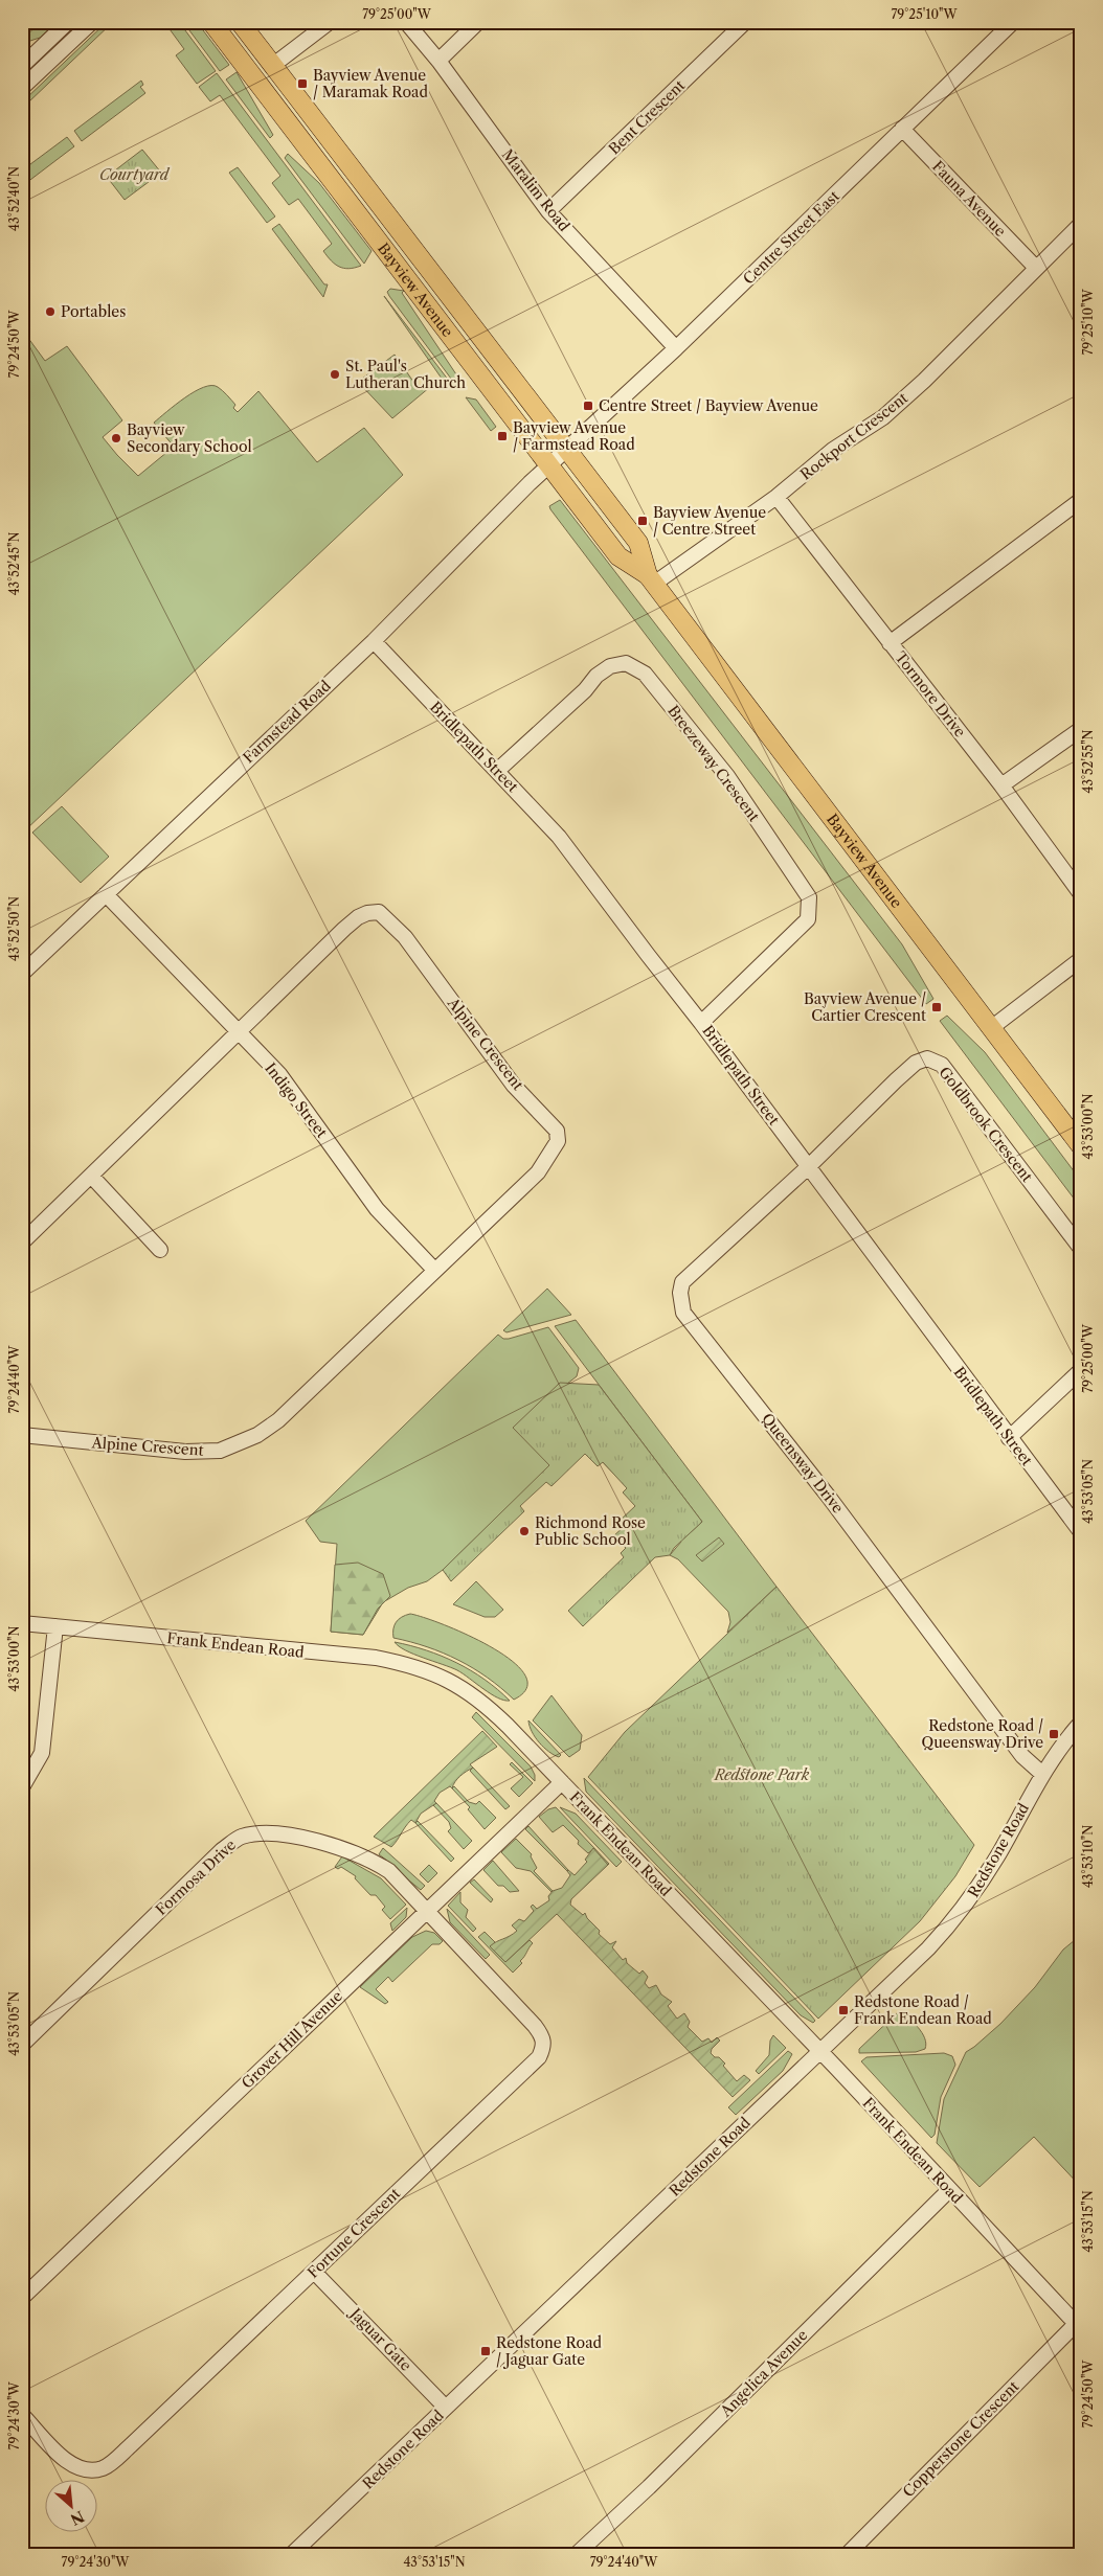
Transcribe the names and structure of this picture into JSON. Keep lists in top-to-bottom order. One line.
{"streets":{"main road":["Bayview Avenue"],"street":["Bent Crescent","Maralim Road","Fauna Avenue","Centre Street East","Rockport Crescent","Tormore Drive","Farmstead Road","Bridlepath Street","Breezeway Crescent","Alpine Crescent","Indigo Street","Goldbrook Crescent","Queensway Drive","Frank Endean Road","Redstone Road","Formosa Drive","Grover Hill Avenue","Fortune Crescent","Jaguar Gate","Angelica Avenue","Copperstone Crescent"]},"crossings":[["Bent Crescent","Maralim Road"],["Maralim Road","Centre Street East"],["Fauna Avenue","Centre Street East"],["Fauna Avenue","Rockport Crescent"],["Centre Street East","Bayview Avenue"],["Centre Street East","Farmstead Road"],["Bayview Avenue","Rockport Crescent"],["Bayview Avenue","Farmstead Road"],["Rockport Crescent","Tormore Drive"],["Farmstead Road","Bridlepath Street"],["Farmstead Road","Indigo Street"],["Bridlepath Street","Breezeway Crescent"],["Bridlepath Street","Goldbrook Crescent"],["Bridlepath Street","Queensway Drive"],["Alpine Crescent","Indigo Street"],["Goldbrook Crescent","Queensway Drive"],["Queensway Drive","Redstone Road"],["Frank Endean Road","Redstone Road"],["Frank Endean Road","Grover Hill Avenue"],["Frank Endean Road","Angelica Avenue"],["Frank Endean Road","Copperstone Crescent"],["Redstone Road","Jaguar Gate"],["Formosa Drive","Grover Hill Avenue"],["Formosa Drive","Fortune Crescent"],["Grover Hill Avenue","Fortune Crescent"],["Fortune Crescent","Jaguar Gate"]],"parks":["Courtyard","Redstone Park"],"places":{"transit":["Bayview Avenue / Maramak Road","Centre Street / Bayview Avenue","Bayview Avenue / Farmstead Road","Bayview Avenue / Centre Street","Bayview Avenue / Cartier Crescent","Redstone Road / Queensway Drive","Redstone Road / Frank Endean Road","Redstone Road / Jaguar Gate"],"other":["Portables","St. Paul's Lutheran Church","Bayview Secondary School","Richmond Rose Public School"]},"north":"bottom right","coordinates":["79°25'00\"W","79°25'10\"W","43°52'40\"N","79°24'50\"W","43°52'45\"N","43°52'55\"N","43°52'50\"N","43°53'00\"N","79°24'40\"W","43°53'05\"N","43°53'10\"N","43°53'15\"N","79°24'30\"W"]}
